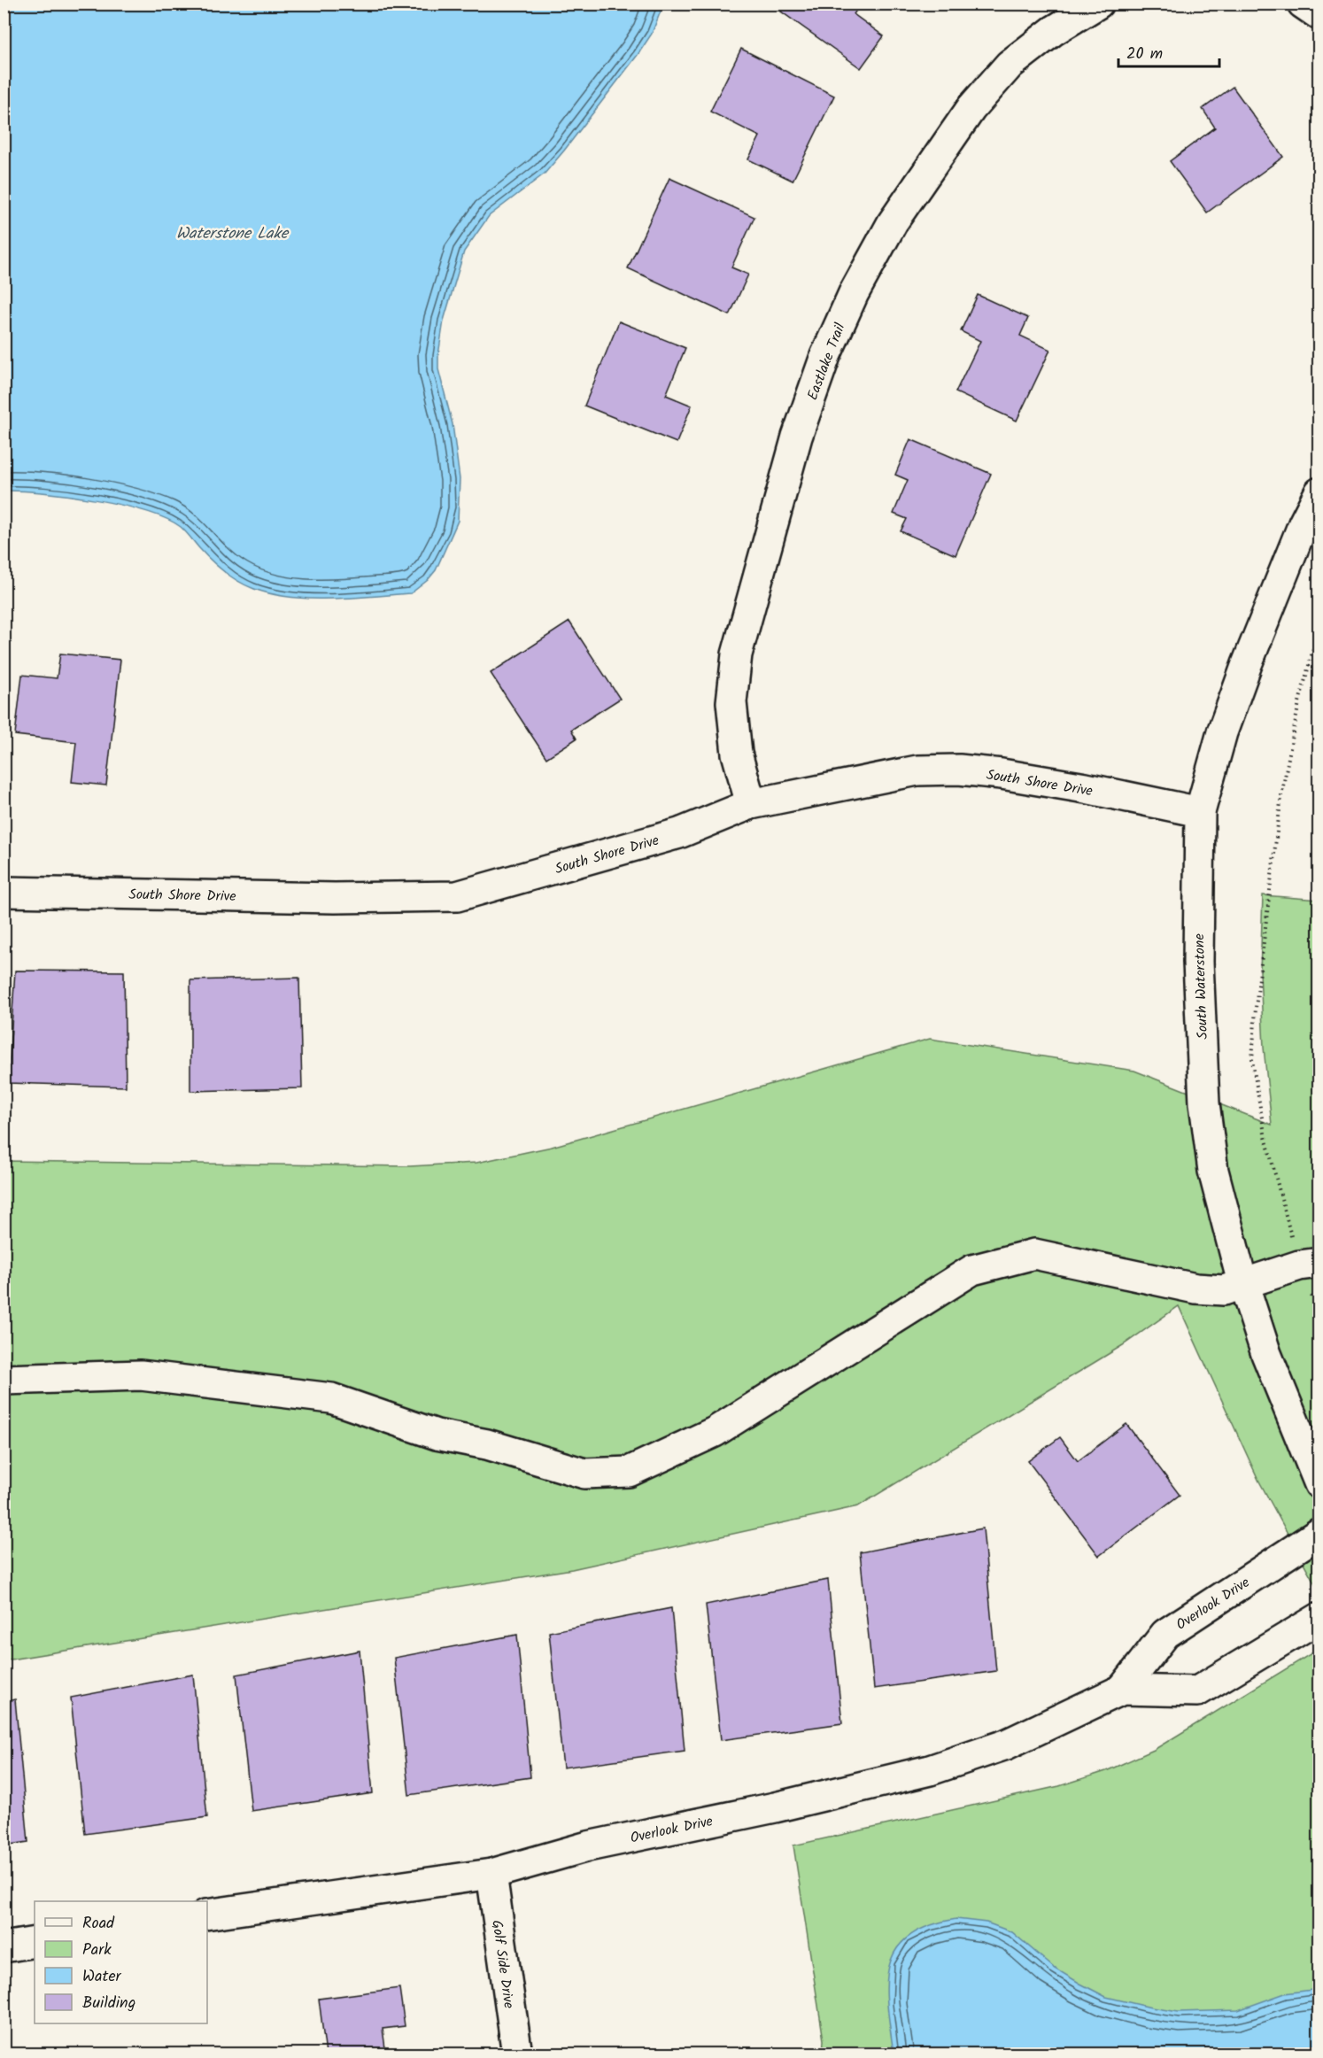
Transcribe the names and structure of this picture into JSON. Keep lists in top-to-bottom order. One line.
{"streets":{"street":["Eastlake Trail","South Shore Drive","South Waterstone","Overlook Drive","Golf Side Drive"]},"crossings":[["Eastlake Trail","South Shore Drive"],["South Shore Drive","South Waterstone"],["Overlook Drive","Golf Side Drive"]],"water":["Waterstone Lake"],"legend":["Road","Park","Water","Building"],"scale_bar":"20 m"}
